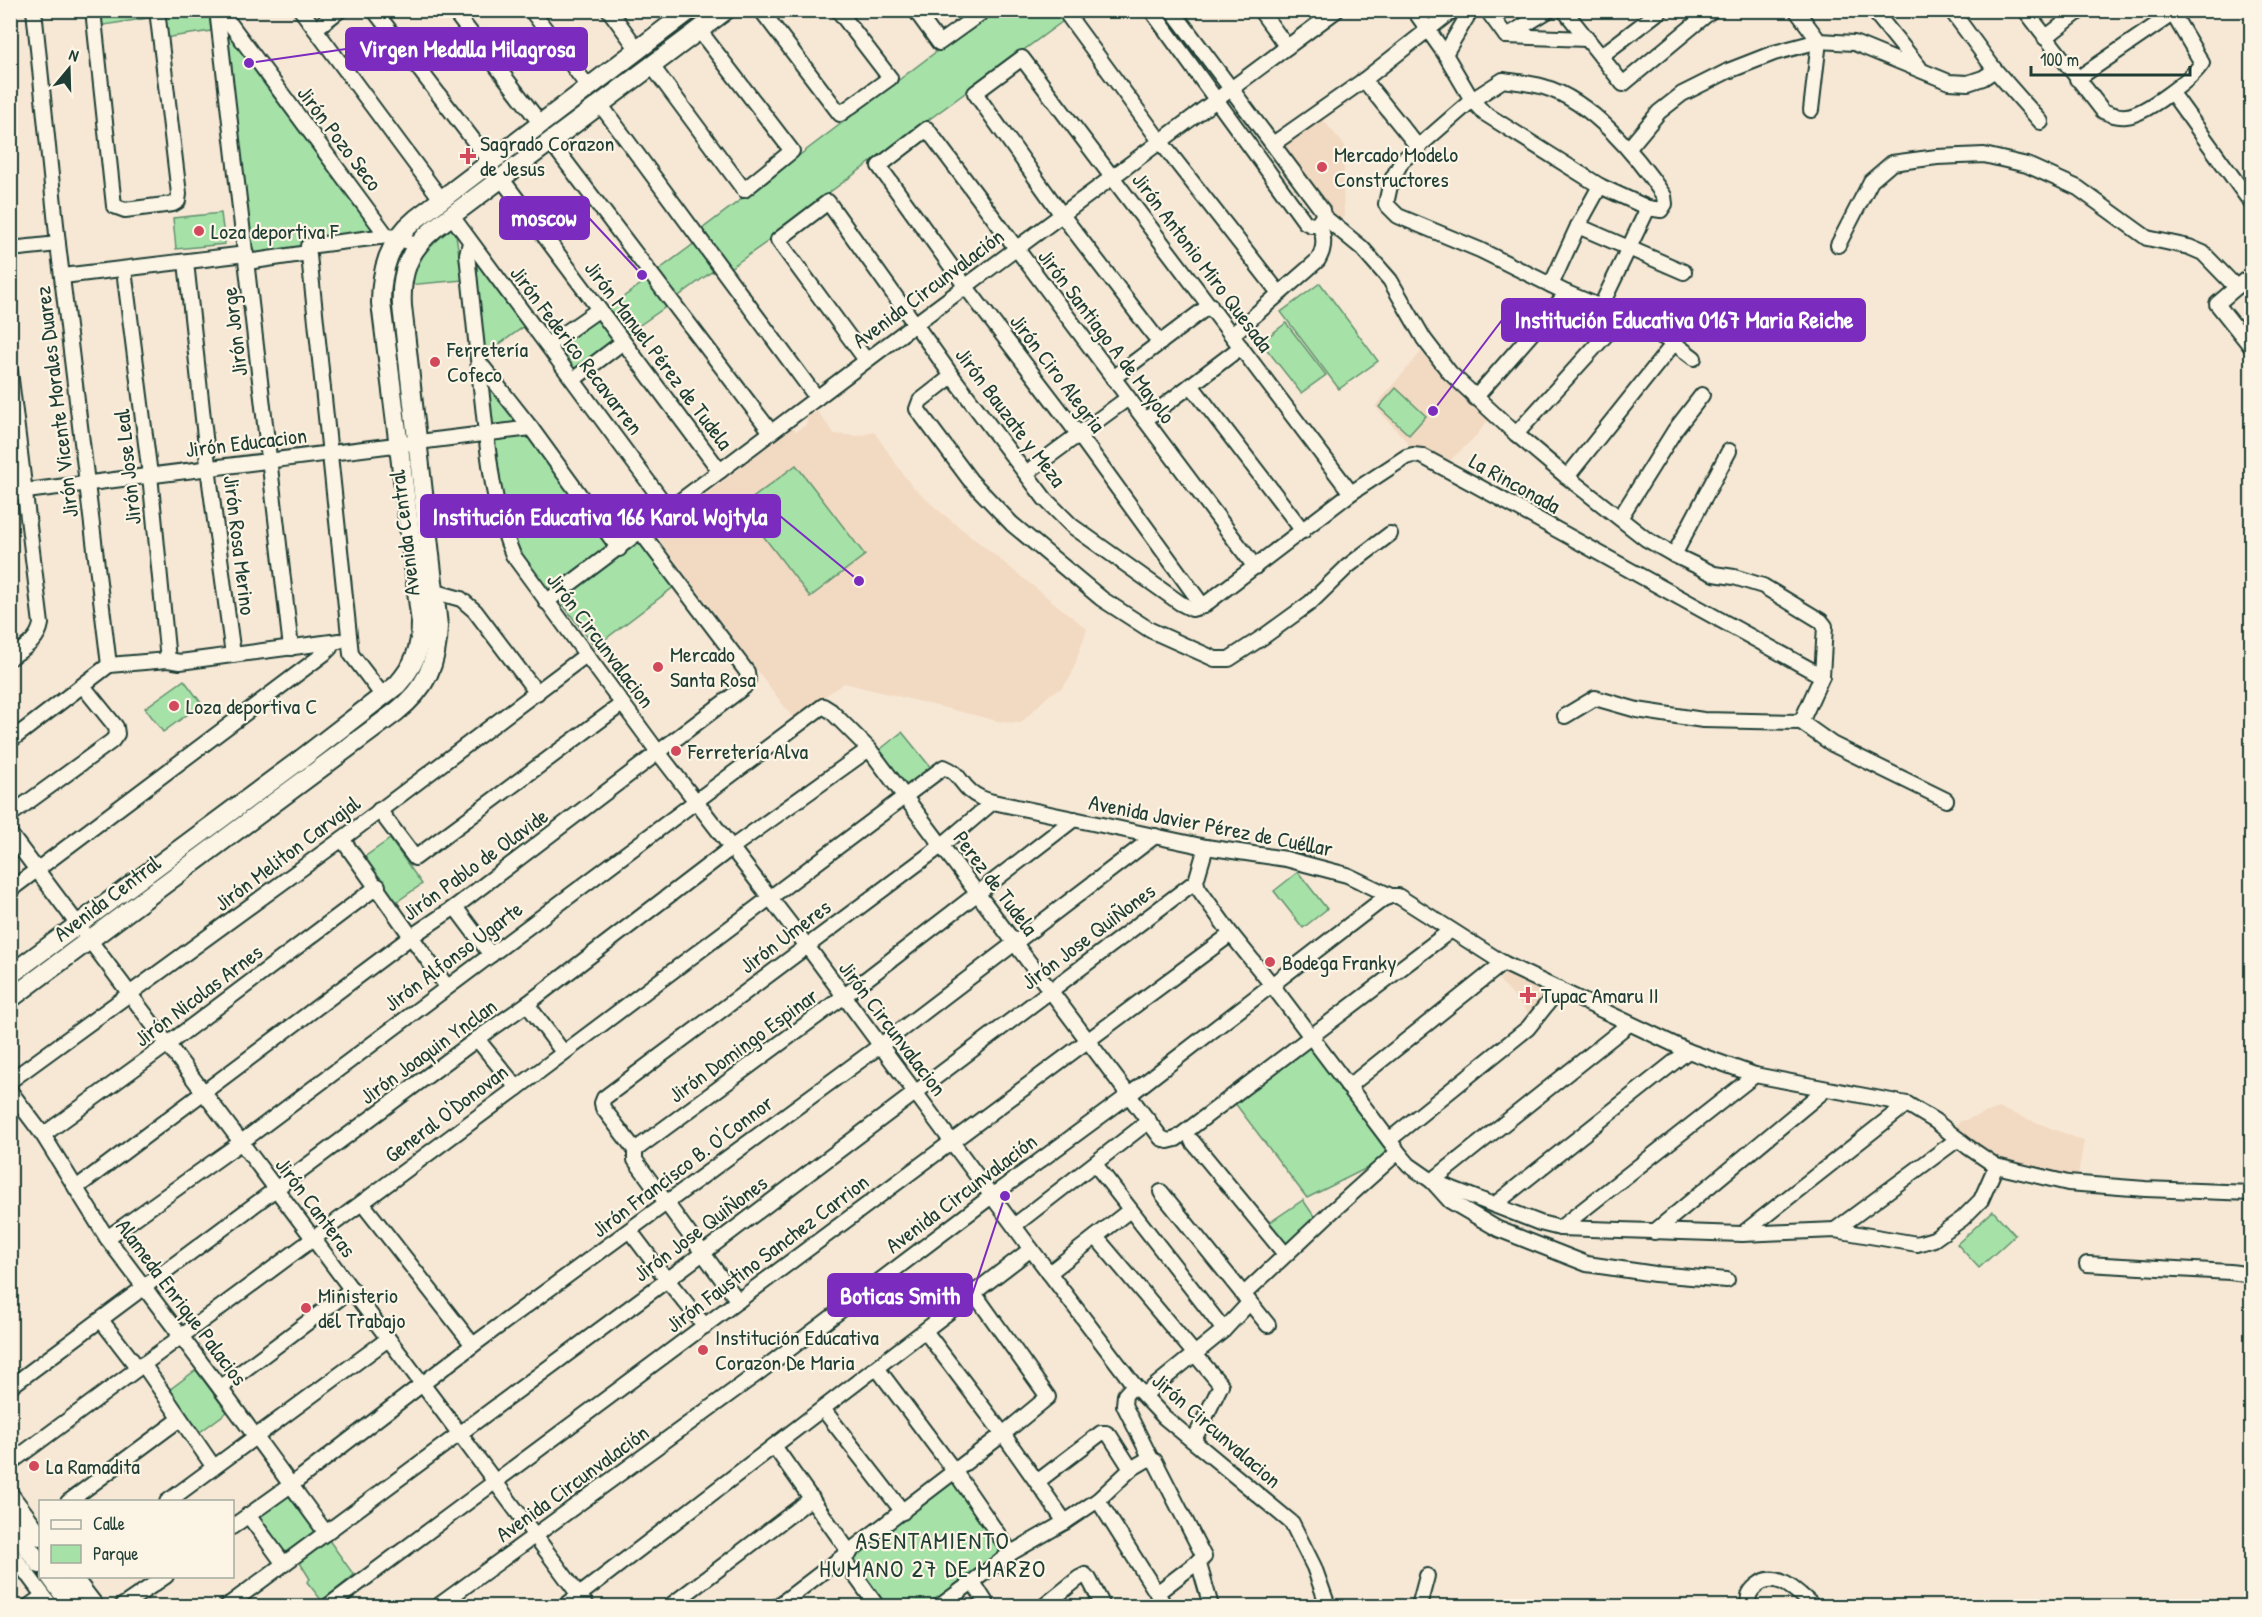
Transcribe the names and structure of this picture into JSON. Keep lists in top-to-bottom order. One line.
{"streets":{"main road":["Avenida Central"],"street":["Jirón Pozo Seco","Jirón Antonio Miro Quesada","Avenida Circunvalación","Jirón Jorge","Jirón Santiago A de Mayolo","Jirón Federico Recavarren","Jirón Manuel Pérez de Tudela","Jirón Ciro Alegria","Jirón Vicente Morales Duarez","Jirón Bauzate y Meza","Jirón Educacion","Jirón Jose Leal","La Rinconada","Jirón Rosa Merino","Jirón Circunvalacion","Avenida Javier Pérez de Cuéllar","Jirón Meliton Carvajal","Jirón Pablo de Olavide","Perez de Tudela","Jirón Umeres","Jirón Jose QuiÑones","Jirón Alfonso Ugarte","Jirón Nicolas Arnes","Jirón Domingo Espinar","Jirón Joaquin Ynclan","General O'Donovan","Jirón Francisco B. O'Connor","Jirón Canteras","Jirón Faustino Sanchez Carrion","Alameda Enrique Palacios"]},"crossings":[["Jirón Pozo Seco","Jirón Jorge"],["Jirón Pozo Seco","Avenida Central"],["Jirón Antonio Miro Quesada","Avenida Circunvalación"],["Jirón Antonio Miro Quesada","La Rinconada"],["Avenida Circunvalación","Jirón Santiago A de Mayolo"],["Avenida Circunvalación","Jirón Federico Recavarren"],["Avenida Circunvalación","Jirón Manuel Pérez de Tudela"],["Avenida Circunvalación","Jirón Ciro Alegria"],["Avenida Circunvalación","Jirón Bauzate y Meza"],["Avenida Circunvalación","Jirón Circunvalacion"],["Avenida Circunvalación","Avenida Javier Pérez de Cuéllar"],["Avenida Circunvalación","Jirón Pablo de Olavide"],["Avenida Circunvalación","Perez de Tudela"],["Avenida Circunvalación","Jirón Canteras"],["Jirón Jorge","Jirón Educacion"],["Jirón Santiago A de Mayolo","Jirón Ciro Alegria"],["Jirón Santiago A de Mayolo","La Rinconada"],["Jirón Federico Recavarren","Avenida Central"],["Jirón Federico Recavarren","Jirón Circunvalacion"],["Jirón Manuel Pérez de Tudela","Avenida Central"],["Jirón Ciro Alegria","Jirón Bauzate y Meza"],["Jirón Ciro Alegria","La Rinconada"],["Jirón Vicente Morales Duarez","Jirón Educacion"],["Jirón Bauzate y Meza","La Rinconada"],["Jirón Educacion","Jirón Jose Leal"],["Jirón Educacion","Avenida Central"],["Jirón Educacion","Jirón Rosa Merino"],["Jirón Educacion","Jirón Circunvalacion"],["Avenida Central","Jirón Canteras"],["Jirón Circunvalacion","Jirón Meliton Carvajal"],["Jirón Circunvalacion","Jirón Pablo de Olavide"],["Jirón Circunvalacion","Jirón Umeres"],["Jirón Circunvalacion","Jirón Jose QuiÑones"],["Jirón Circunvalacion","Jirón Alfonso Ugarte"],["Jirón Circunvalacion","Jirón Domingo Espinar"],["Jirón Circunvalacion","Jirón Joaquin Ynclan"],["Jirón Circunvalacion","General O'Donovan"],["Jirón Circunvalacion","Jirón Francisco B. O'Connor"],["Jirón Circunvalacion","Jirón Faustino Sanchez Carrion"],["Avenida Javier Pérez de Cuéllar","Perez de Tudela"],["Avenida Javier Pérez de Cuéllar","Jirón Umeres"],["Avenida Javier Pérez de Cuéllar","Jirón Domingo Espinar"],["Avenida Javier Pérez de Cuéllar","General O'Donovan"],["Avenida Javier Pérez de Cuéllar","Jirón Francisco B. O'Connor"],["Jirón Meliton Carvajal","Jirón Canteras"],["Jirón Pablo de Olavide","Jirón Canteras"],["Jirón Pablo de Olavide","Alameda Enrique Palacios"],["Perez de Tudela","Jirón Umeres"],["Perez de Tudela","Jirón Jose QuiÑones"],["Perez de Tudela","Jirón Alfonso Ugarte"],["Perez de Tudela","Jirón Domingo Espinar"],["Perez de Tudela","Jirón Joaquin Ynclan"],["Perez de Tudela","General O'Donovan"],["Perez de Tudela","Jirón Francisco B. O'Connor"],["Perez de Tudela","Jirón Faustino Sanchez Carrion"],["Jirón Umeres","Jirón Domingo Espinar"],["Jirón Jose QuiÑones","Jirón Canteras"],["Jirón Jose QuiÑones","Alameda Enrique Palacios"],["Jirón Alfonso Ugarte","Jirón Canteras"],["Jirón Alfonso Ugarte","Alameda Enrique Palacios"],["Jirón Nicolas Arnes","Jirón Canteras"],["Jirón Nicolas Arnes","Alameda Enrique Palacios"],["Jirón Joaquin Ynclan","Jirón Canteras"],["Jirón Joaquin Ynclan","Alameda Enrique Palacios"],["General O'Donovan","Jirón Canteras"],["General O'Donovan","Alameda Enrique Palacios"],["Jirón Francisco B. O'Connor","Jirón Canteras"],["Jirón Francisco B. O'Connor","Alameda Enrique Palacios"],["Jirón Canteras","Jirón Faustino Sanchez Carrion"]],"districts":["ASENTAMIENTO HUMANO 27 DE MARZO"],"places":{"other":["Virgen Medalla Milagrosa","Mercado Modelo Constructores","Loza deportiva F","moscow","Ferretería Cofeco","Institución Educativa 0167 Maria Reiche","Institución Educativa 166 Karol Wojtyla","Mercado Santa Rosa","Loza deportiva C","Ferretería Alva","Bodega Franky","Boticas Smith","Ministerio del Trabajo","Institución Educativa Corazon De Maria","La Ramadita"],"health":["Sagrado Corazon de Jesus","Tupac Amaru II"]},"legend":["Calle","Parque"],"scale_bar":"100 m","north":"top"}
